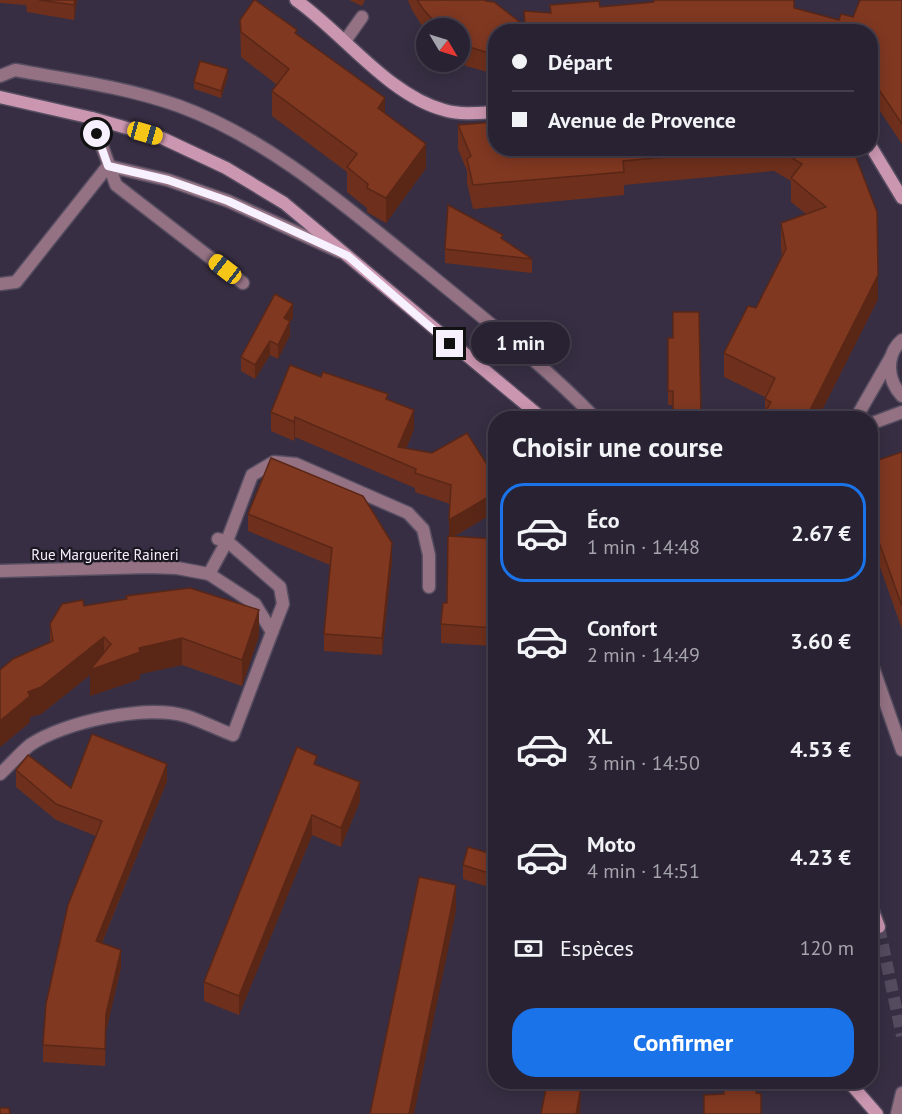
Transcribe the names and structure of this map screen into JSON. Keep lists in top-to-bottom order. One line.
{"streets":{"street":["Rue Marguerite Raineri"]},"north":"bottom right","page":{"banner":["Départ","Avenue de Provence"],"bubble":"1 min","heading":"Choisir une course","list":[{"name":"Éco","note":"1 min · 14:48","value":"2.67 €"},{"name":"Confort","note":"2 min · 14:49","value":"3.60 €"},{"name":"XL","note":"3 min · 14:50","value":"4.53 €"},{"name":"Moto","note":"4 min · 14:51","value":"4.23 €"}],"pay":["Espèces","120 m"],"buttons":"Confirmer"}}
